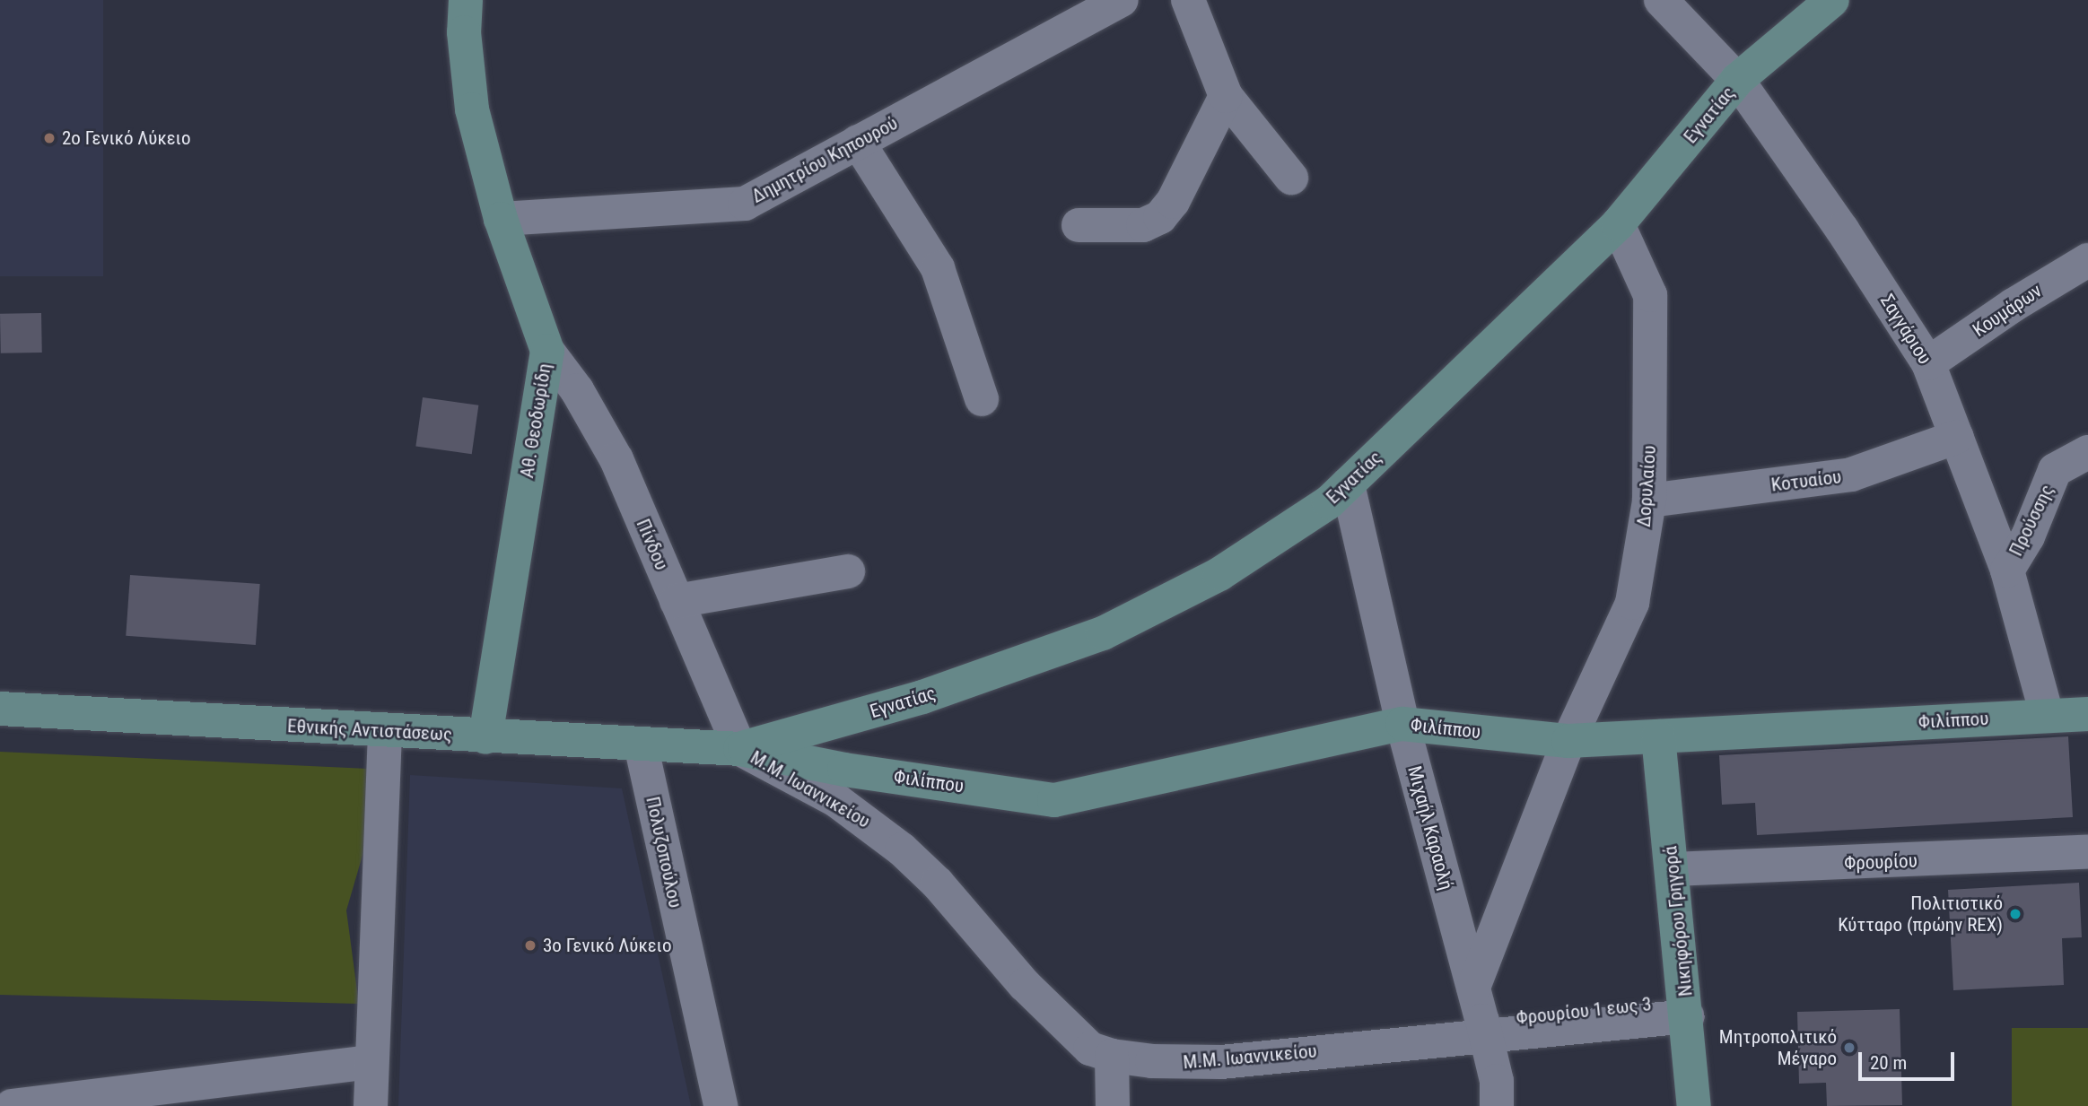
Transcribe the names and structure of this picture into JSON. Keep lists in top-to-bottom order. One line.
{"streets":{"street":["Εγνατίας","Δημητρίου Κηπουρού","Κουμάρων","Σαγγάριου","Αθ. Θεοδωρίδη","Κοτυαίου","Δορυλαίου","Προύσσης","Πίνδου","Φιλίππου","Εθνικής Αντιστάσεως","Μ.Μ. Ιωαννικείου","Μιχαήλ Καραολή","Πολυζοπούλου","Φρουρίου","Νικηφόρου Γρηγορά","Φρουρίου 1 εως 3"]},"crossings":[["Εγνατίας","Σαγγάριου"],["Εγνατίας","Δορυλαίου"],["Εγνατίας","Πίνδου"],["Εγνατίας","Φιλίππου"],["Εγνατίας","Εθνικής Αντιστάσεως"],["Εγνατίας","Μ.Μ. Ιωαννικείου"],["Εγνατίας","Μιχαήλ Καραολή"],["Δημητρίου Κηπουρού","Αθ. Θεοδωρίδη"],["Κουμάρων","Σαγγάριου"],["Σαγγάριου","Κοτυαίου"],["Σαγγάριου","Προύσσης"],["Σαγγάριου","Φιλίππου"],["Αθ. Θεοδωρίδη","Πίνδου"],["Αθ. Θεοδωρίδη","Εθνικής Αντιστάσεως"],["Κοτυαίου","Δορυλαίου"],["Δορυλαίου","Φιλίππου"],["Πίνδου","Φιλίππου"],["Πίνδου","Εθνικής Αντιστάσεως"],["Πίνδου","Μ.Μ. Ιωαννικείου"],["Φιλίππου","Εθνικής Αντιστάσεως"],["Φιλίππου","Μ.Μ. Ιωαννικείου"],["Φιλίππου","Μιχαήλ Καραολή"],["Φιλίππου","Νικηφόρου Γρηγορά"],["Εθνικής Αντιστάσεως","Μ.Μ. Ιωαννικείου"],["Εθνικής Αντιστάσεως","Πολυζοπούλου"],["Μ.Μ. Ιωαννικείου","Μιχαήλ Καραολή"],["Μ.Μ. Ιωαννικείου","Φρουρίου 1 εως 3"],["Μιχαήλ Καραολή","Φρουρίου 1 εως 3"],["Φρουρίου","Νικηφόρου Γρηγορά"],["Νικηφόρου Γρηγορά","Φρουρίου 1 εως 3"]],"places":["2ο Γενικό Λύκειο","Πολιτιστικό Κύτταρο (πρώην REX)","3ο Γενικό Λύκειο","Μητροπολιτικό Μέγαρο"],"scale_bar":"20 m"}
